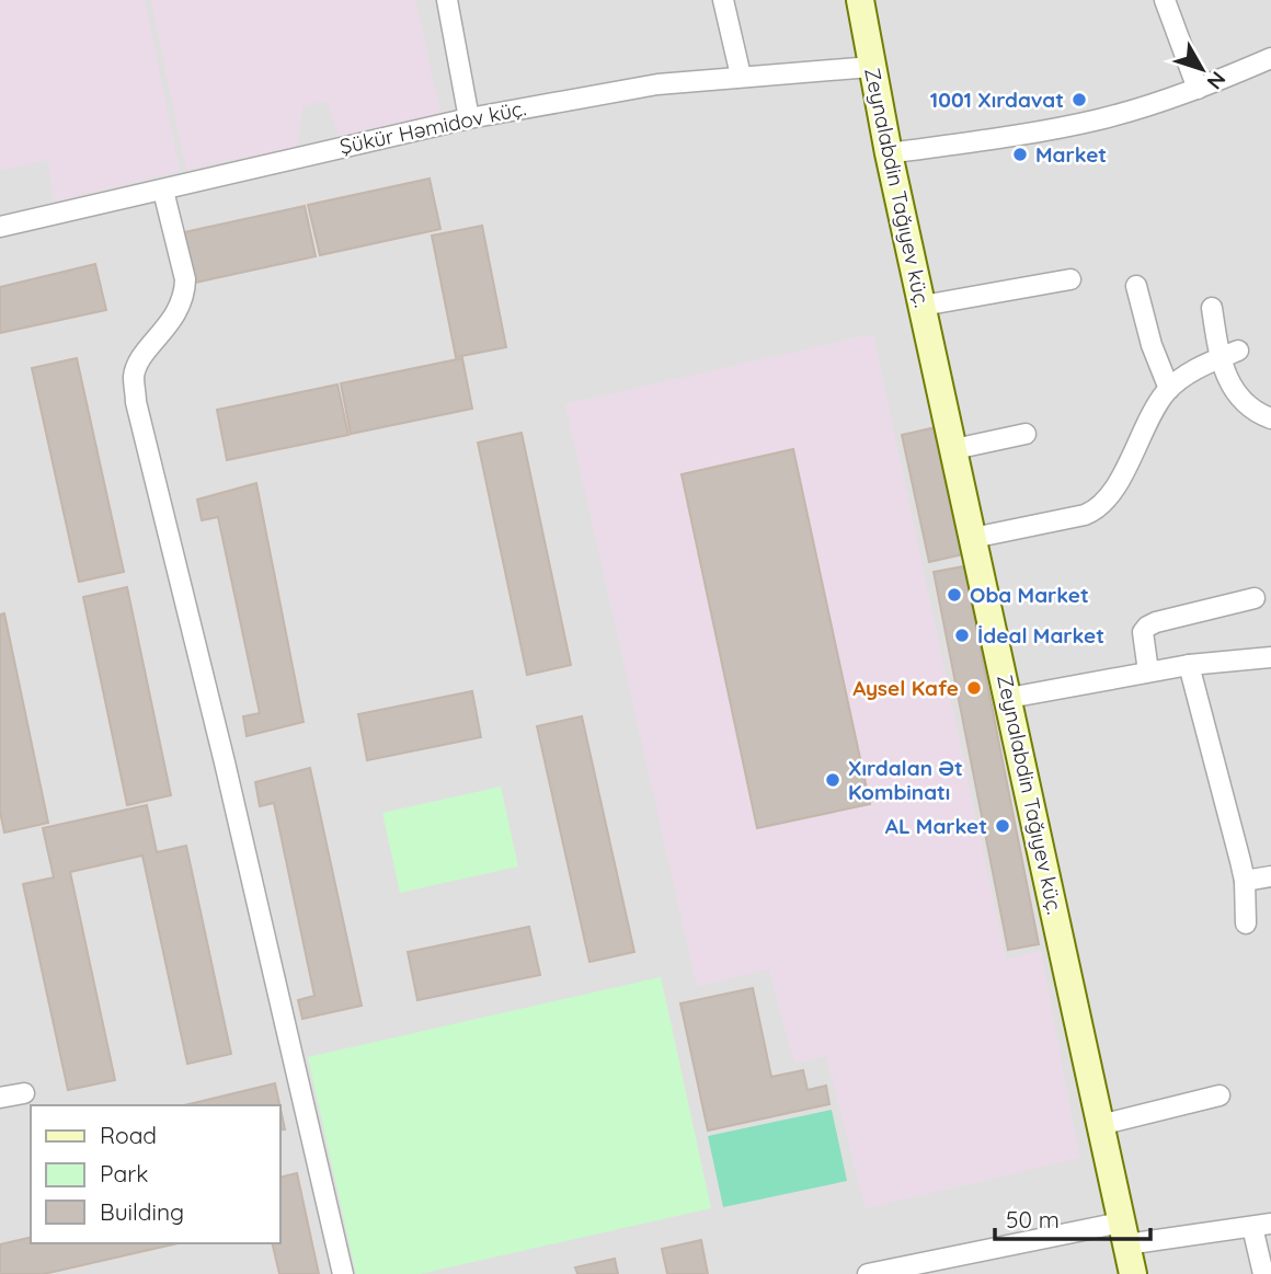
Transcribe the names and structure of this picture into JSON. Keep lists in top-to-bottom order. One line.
{"streets":{"street":["Şükür Həmidov küç.","Zeynalabdin Tağıyev küç."]},"crossings":[["Şükür Həmidov küç.","Zeynalabdin Tağıyev küç."]],"places":["1001 Xırdavat","Market","Oba Market","İdeal Market","Aysel Kafe","Xırdalan Ət Kombinatı","AL Market"],"legend":["Road","Park","Building"],"scale_bar":"50 m","north":"bottom right"}
